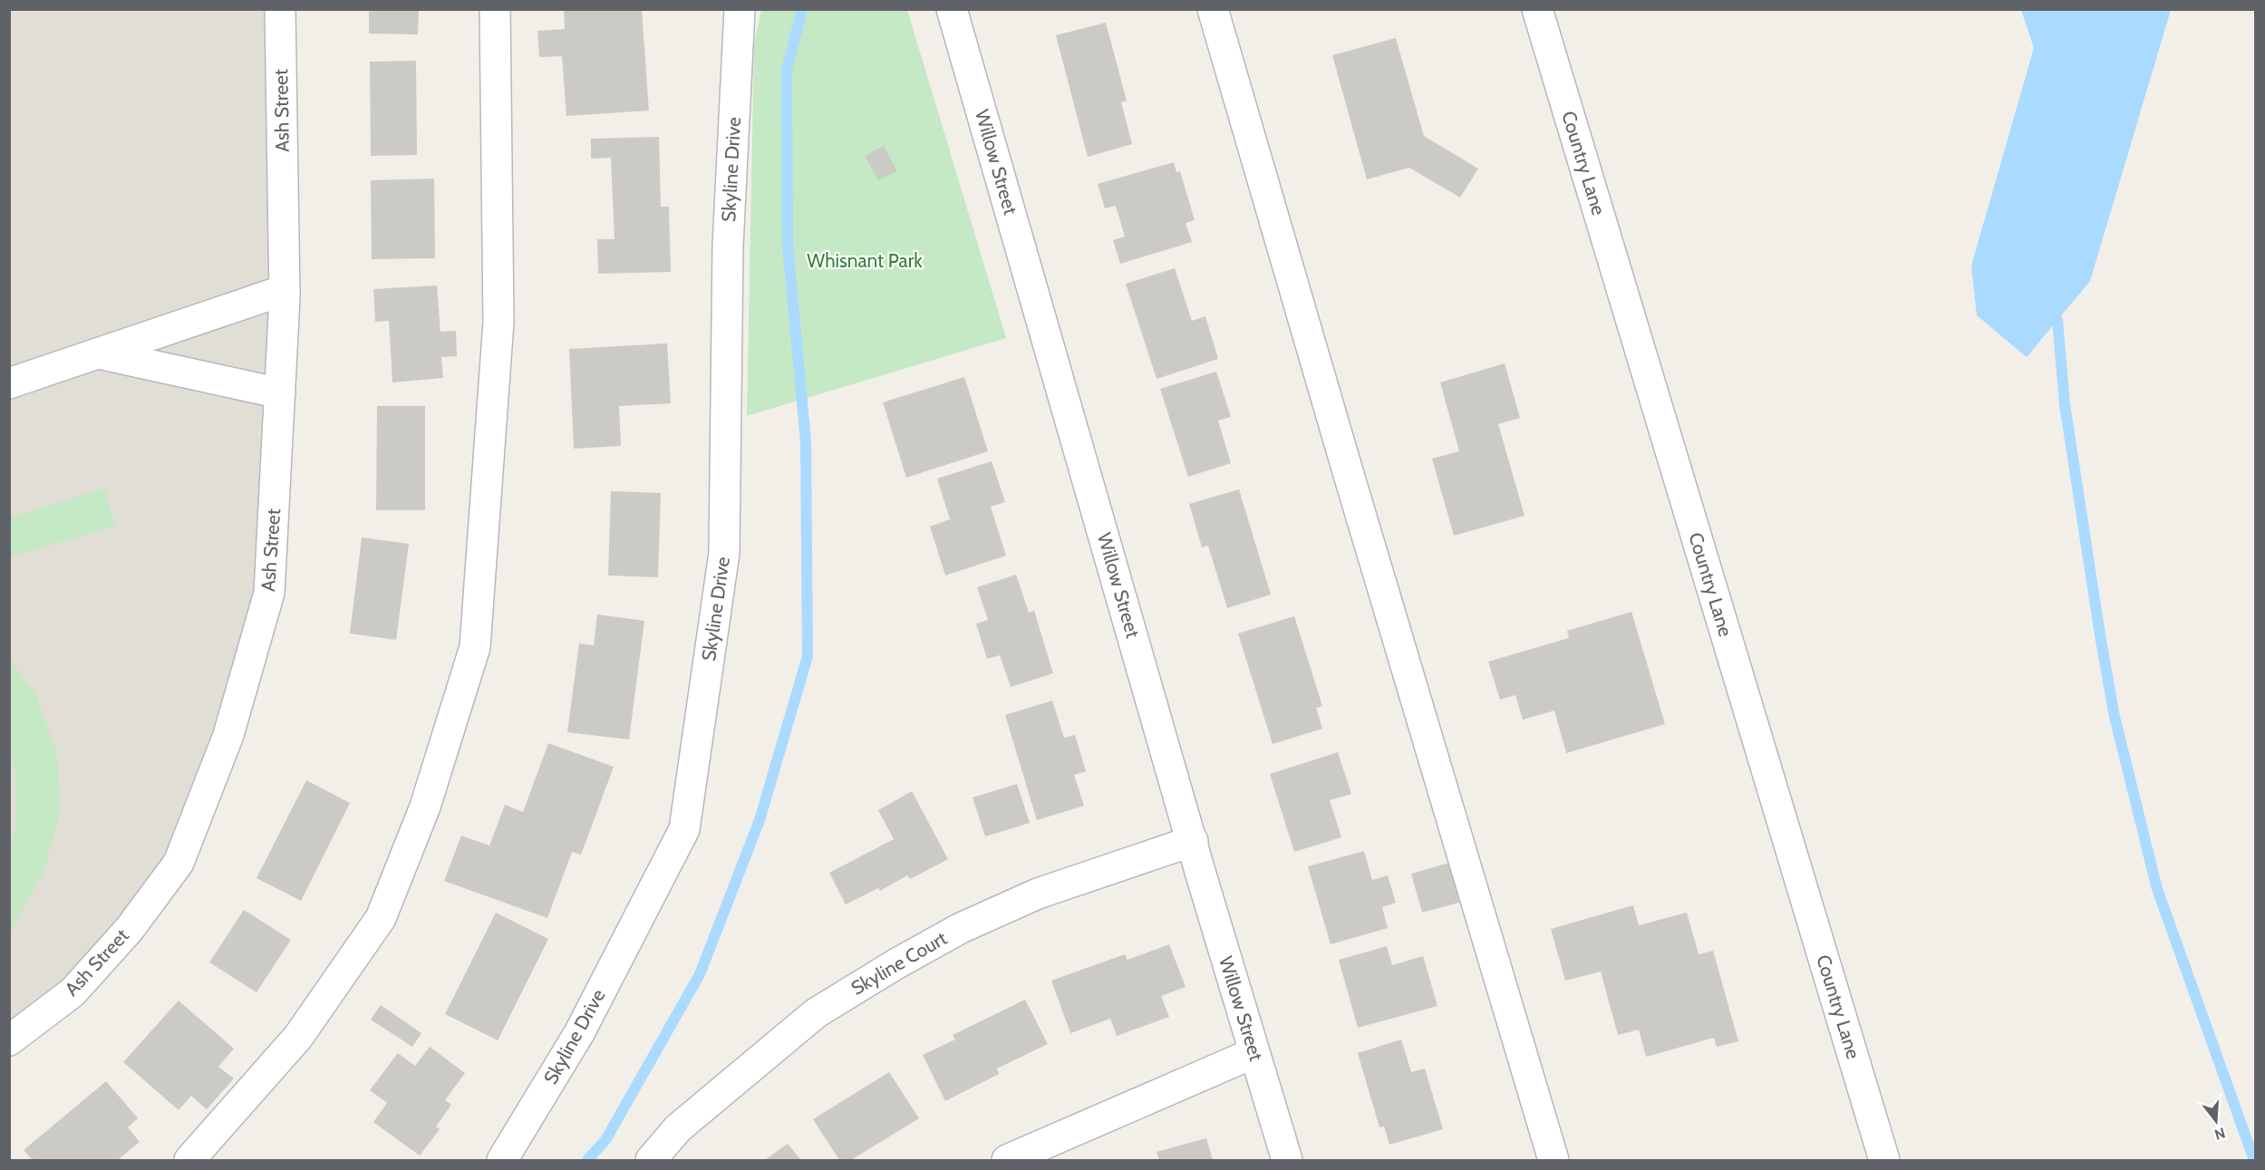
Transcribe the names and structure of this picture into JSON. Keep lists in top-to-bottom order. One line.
{"streets":{"street":["Ash Street","Willow Street","Country Lane","Skyline Drive","Skyline Court"]},"crossings":[["Willow Street","Skyline Court"]],"parks":["Whisnant Park"],"north":"bottom"}
